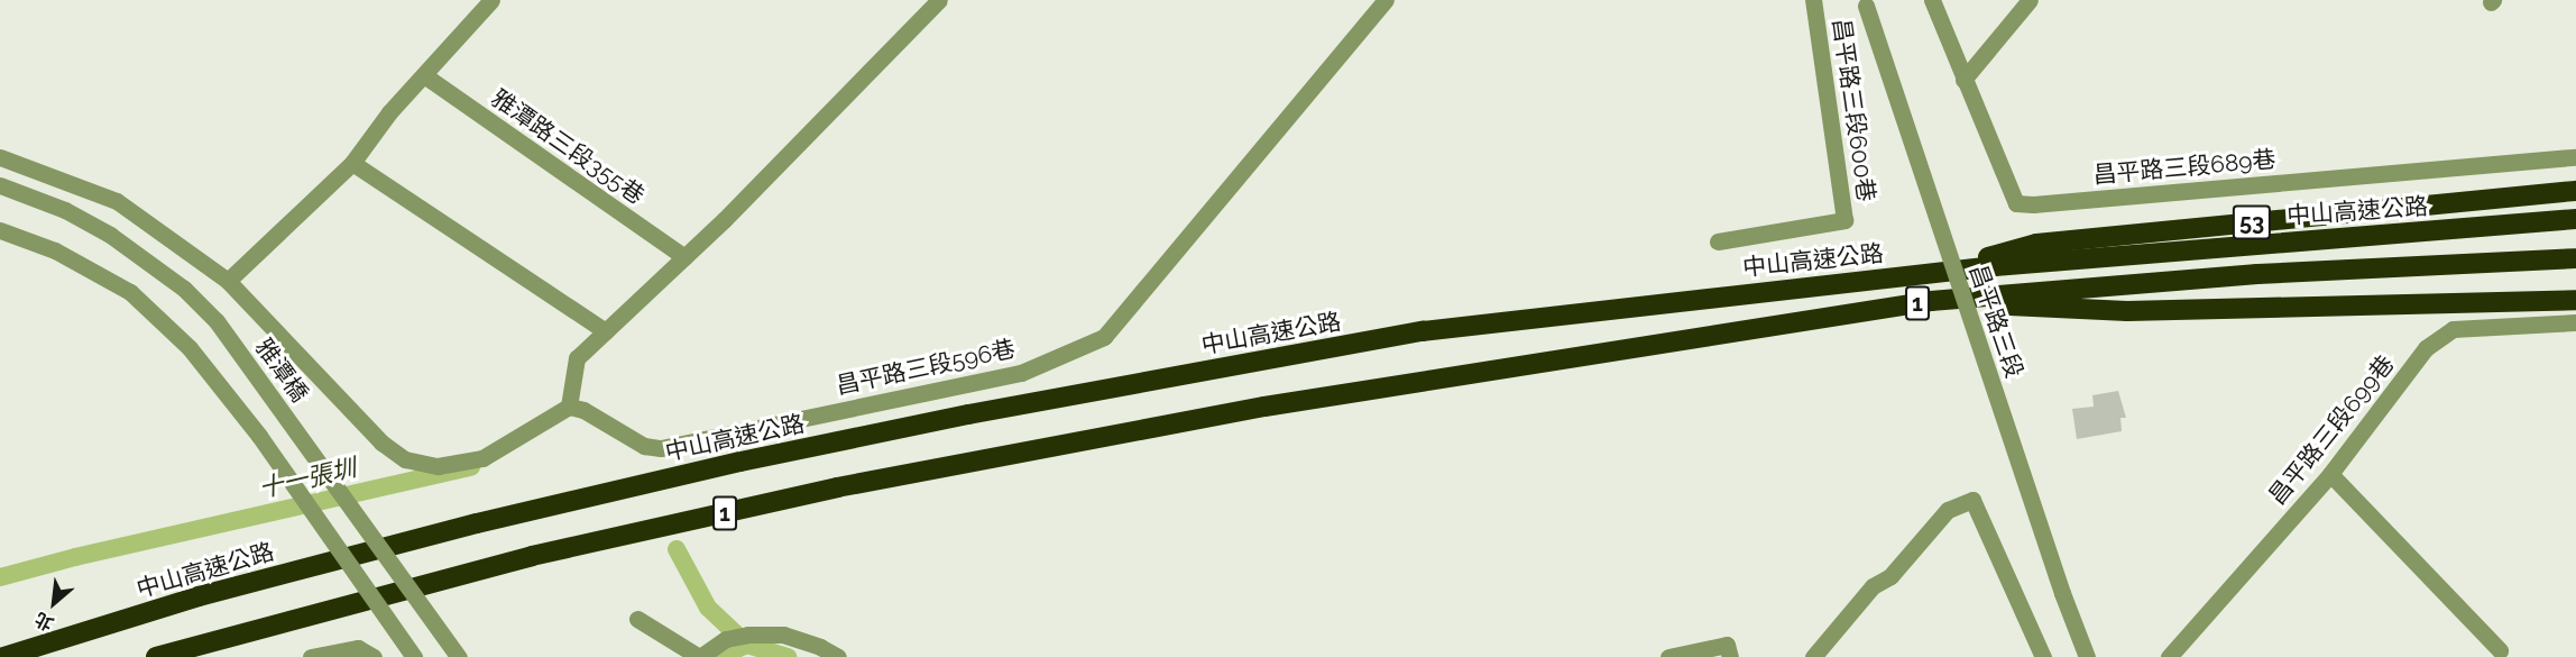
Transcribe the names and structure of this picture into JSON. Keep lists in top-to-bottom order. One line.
{"streets":{"highway":["中山高速公路","53","1"],"street":["昌平路三段600巷","雅潭路三段355巷","昌平路三段689巷","昌平路三段","昌平路三段596巷","雅潭橋","昌平路三段699巷"]},"crossings":[["中山高速公路","53"]],"water":["十一張圳"],"north":"bottom left"}
